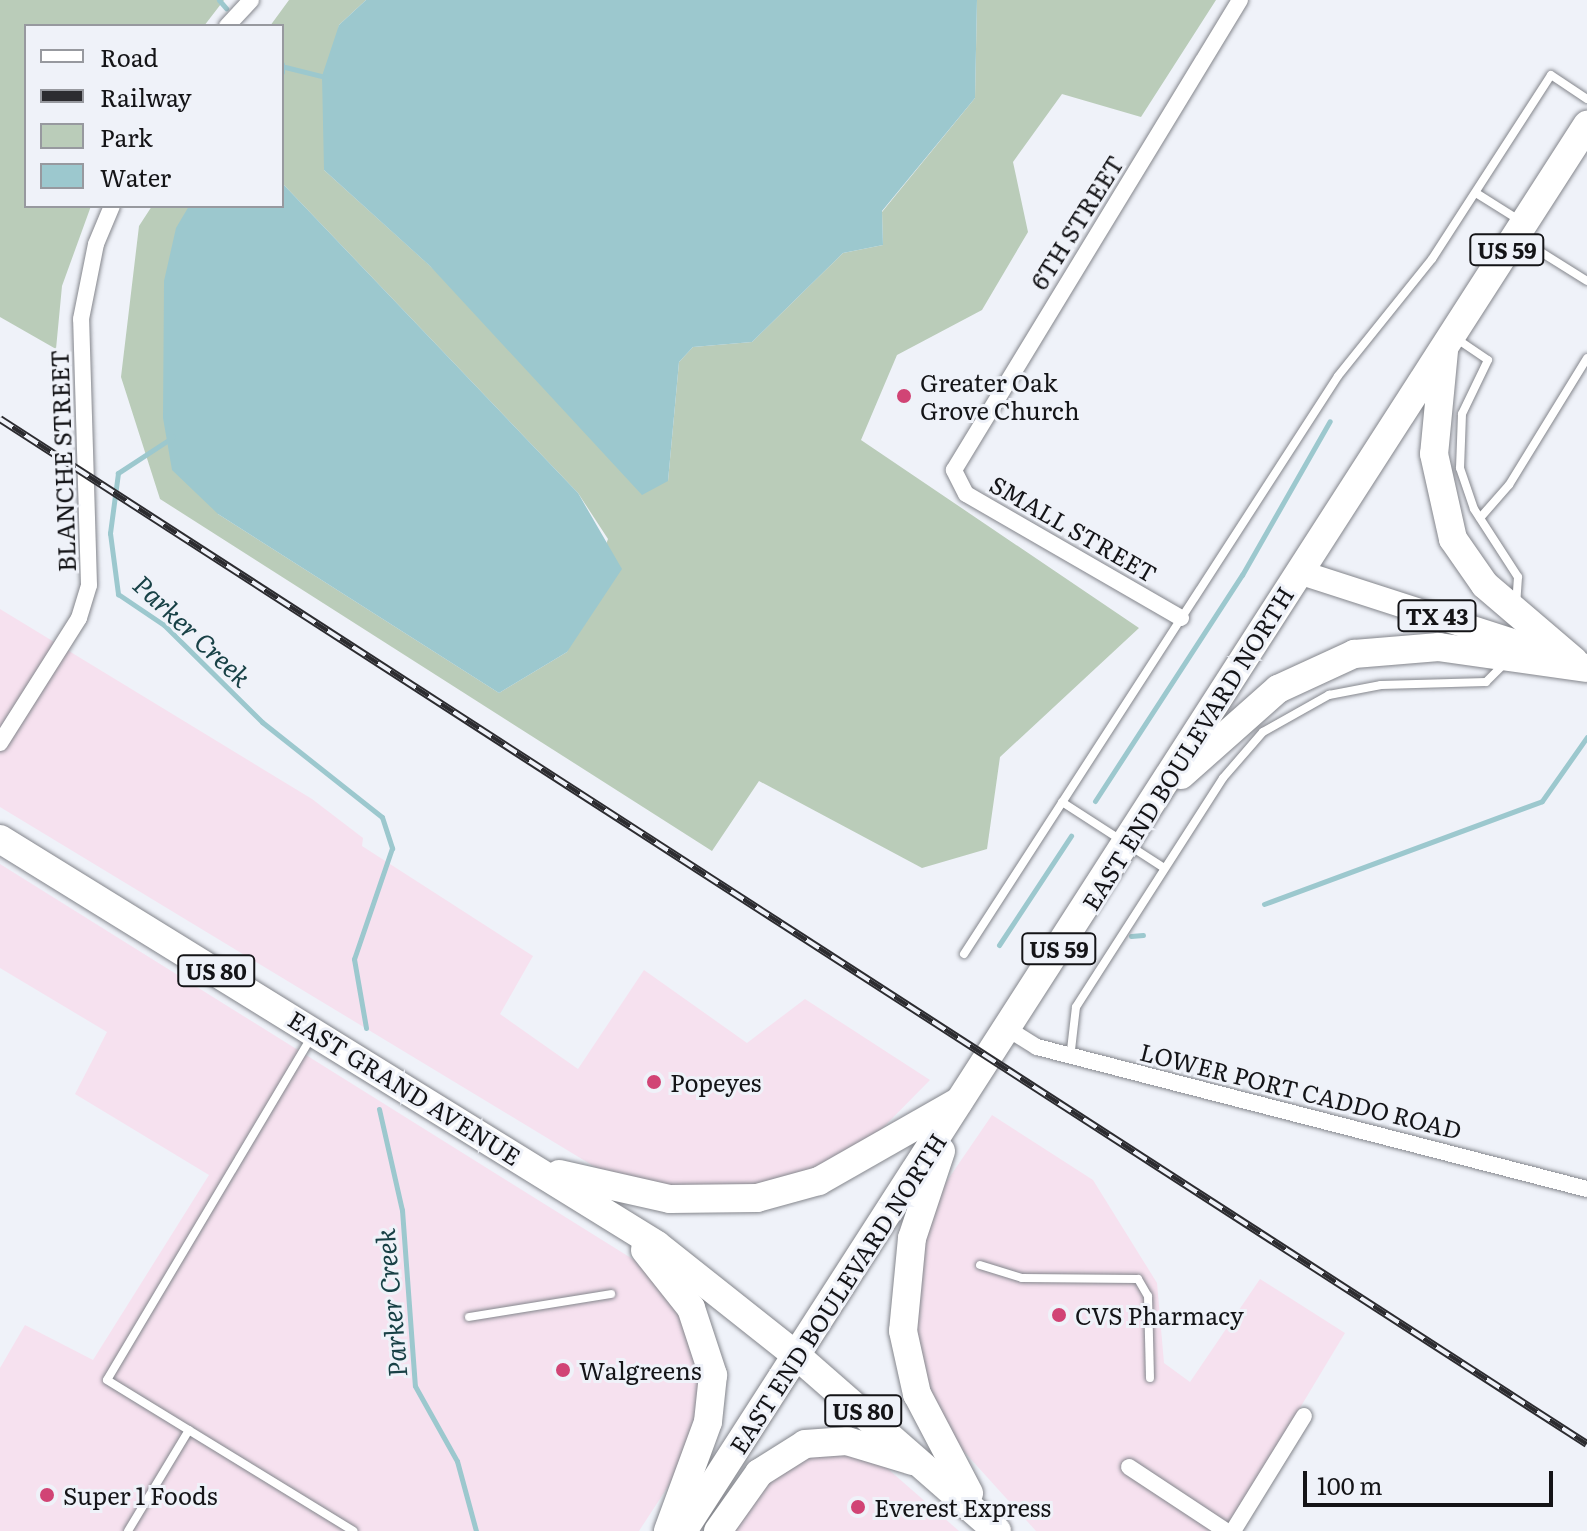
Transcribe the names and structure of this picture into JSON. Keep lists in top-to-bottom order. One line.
{"streets":{"highway":["US 59","EAST END BOULEVARD NORTH","US 80","EAST GRAND AVENUE"],"main road":["TX 43"],"street":["6TH STREET","BLANCHE STREET","SMALL STREET","LOWER PORT CADDO ROAD"]},"crossings":[["6TH STREET","SMALL STREET"],["TX 43","EAST END BOULEVARD NORTH"],["EAST END BOULEVARD NORTH","US 80"],["EAST END BOULEVARD NORTH","EAST GRAND AVENUE"],["EAST END BOULEVARD NORTH","LOWER PORT CADDO ROAD"],["US 80","EAST GRAND AVENUE"]],"water":["Parker Creek"],"places":["Greater Oak Grove Church","Popeyes","CVS Pharmacy","Walgreens","Super 1 Foods","Everest Express"],"legend":["Road","Railway","Park","Water"],"scale_bar":"100 m"}
